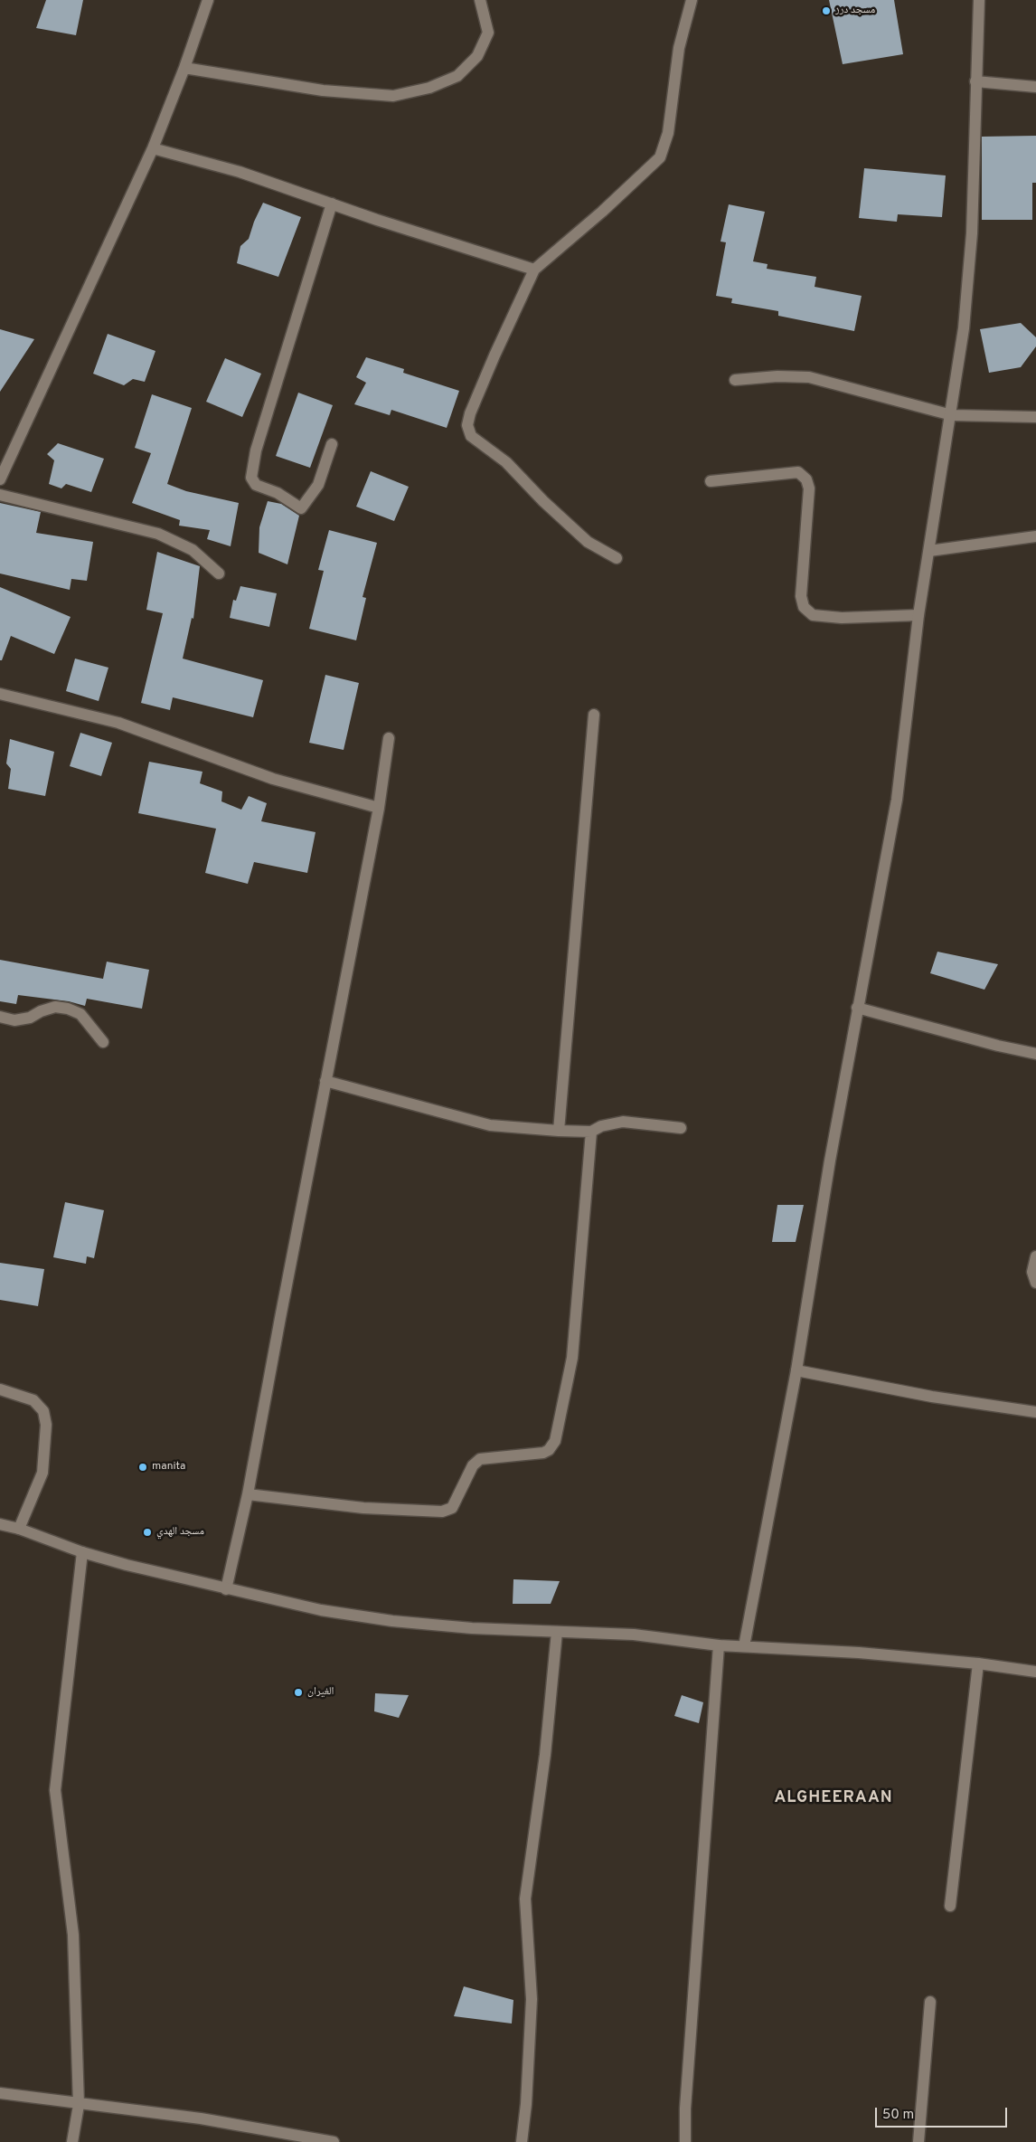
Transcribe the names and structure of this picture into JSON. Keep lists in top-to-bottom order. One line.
{"districts":["ALGHEERAAN"],"places":["مسجد درز","manita","مسجد الهدي","الغيران"],"scale_bar":"50 m"}
